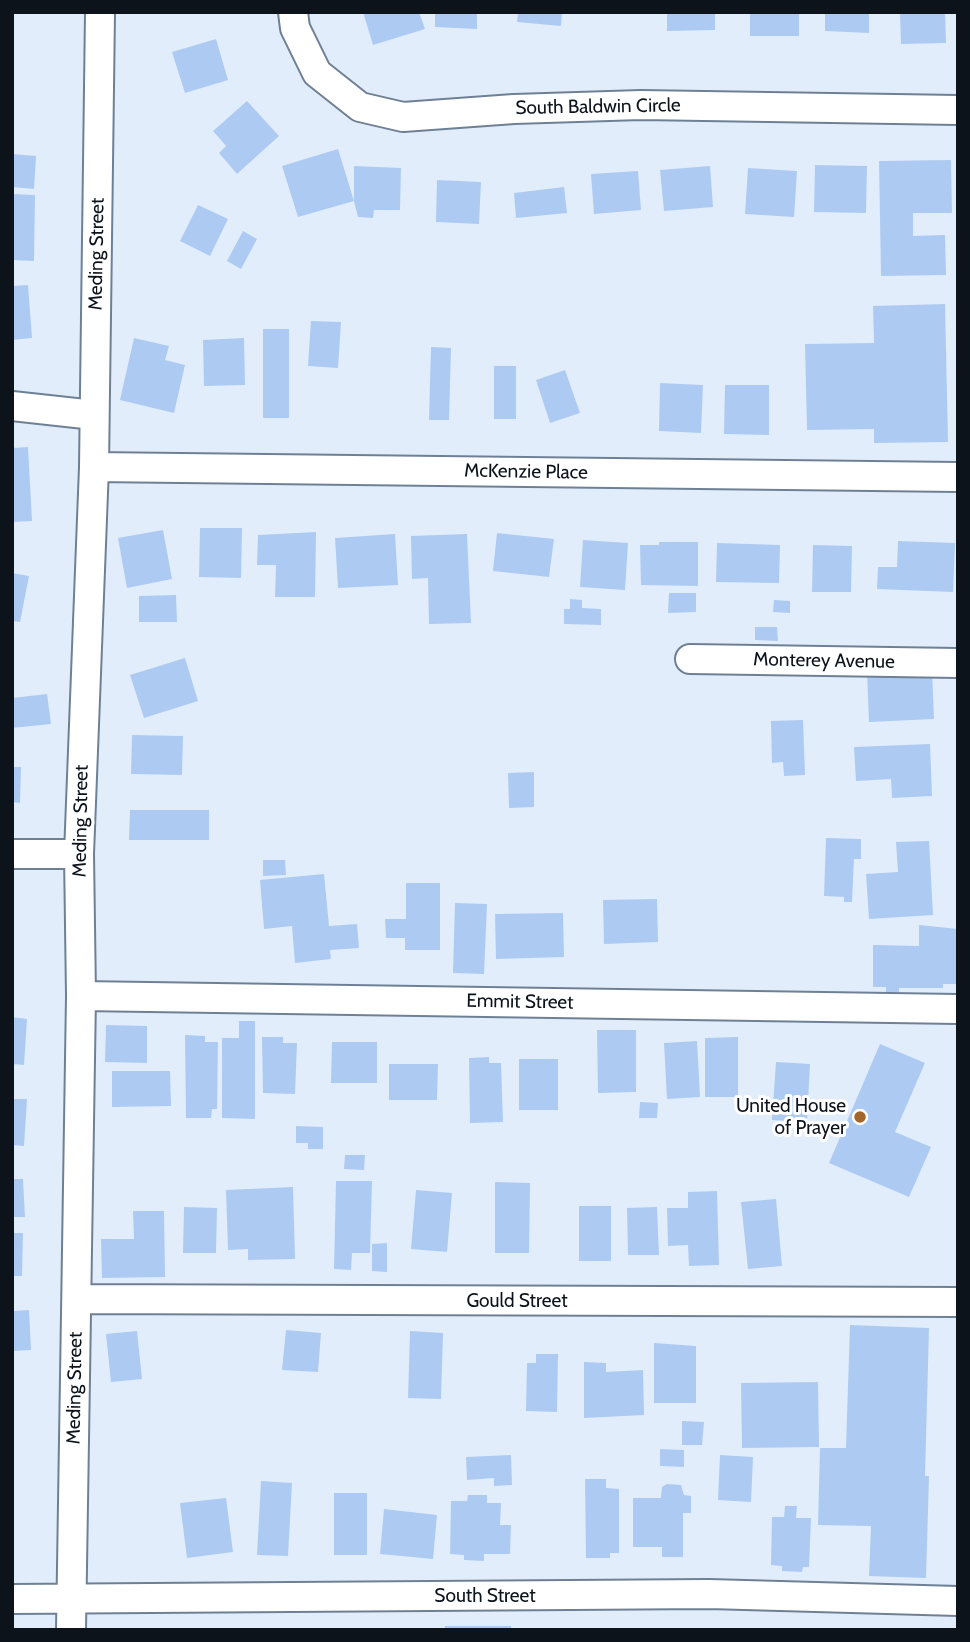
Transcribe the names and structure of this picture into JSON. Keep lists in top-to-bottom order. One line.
{"streets":{"street":["South Baldwin Circle","Meding Street","McKenzie Place","Monterey Avenue","Emmit Street","Gould Street","South Street"]},"crossings":[["Meding Street","McKenzie Place"],["Meding Street","Emmit Street"],["Meding Street","Gould Street"],["Meding Street","South Street"]],"places":["United House of Prayer"]}
